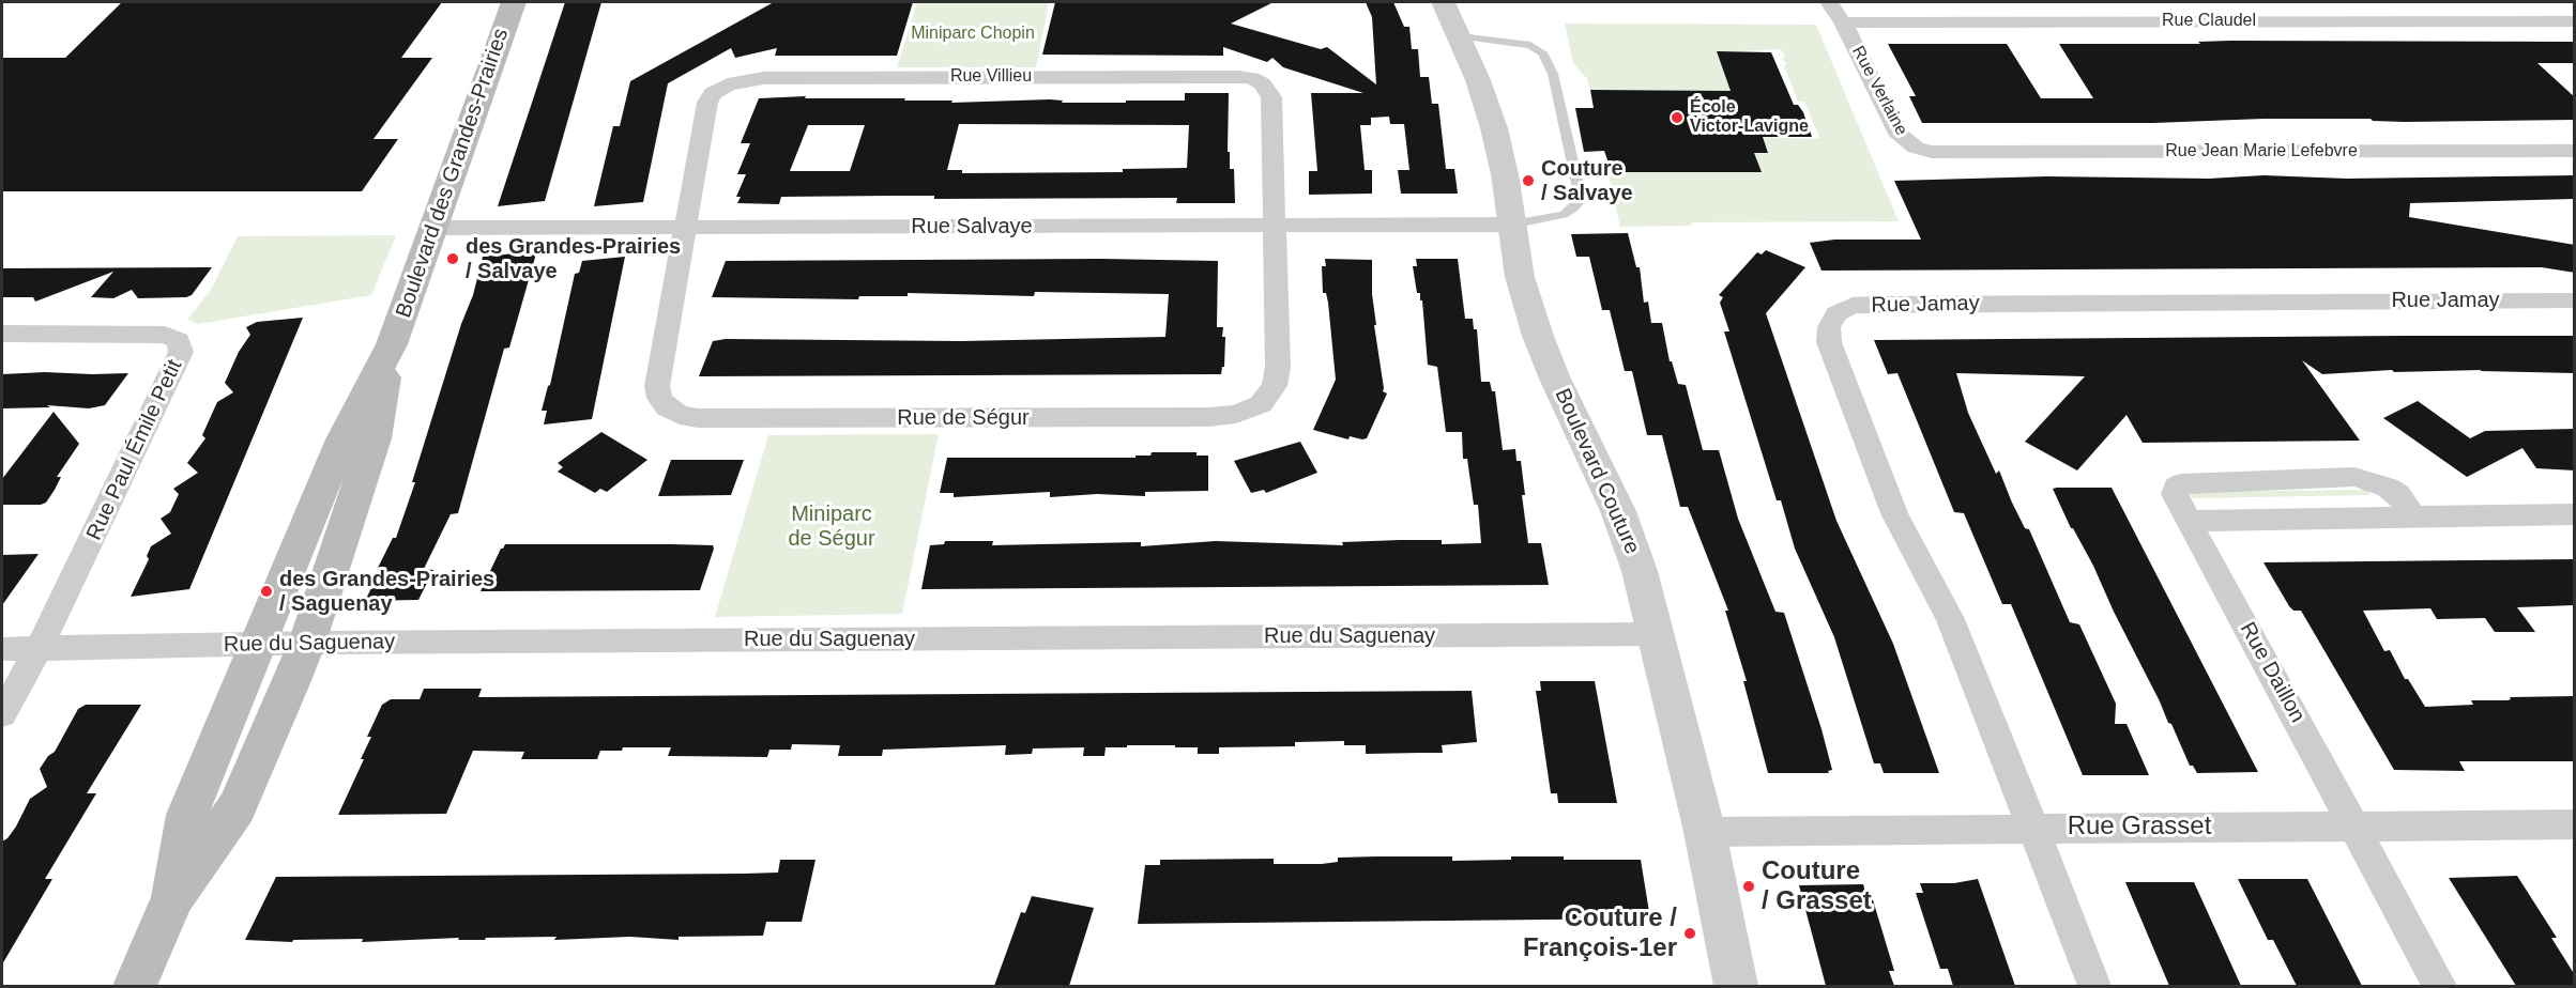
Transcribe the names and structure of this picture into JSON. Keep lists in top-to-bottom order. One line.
{"streets":{"main road":["Boulevard des Grandes-Prairies"],"street":["Rue Claudel","Rue Villieu","Rue Verlaine","Rue Jean Marie Lefebvre","Rue Salvaye","Rue Jamay","Rue de Ségur","Rue Paul Émile Petit","Boulevard Couture","Rue du Saguenay","Rue Daillon","Rue Grasset"]},"crossings":[["Rue Claudel","Rue Verlaine"],["Rue Villieu","Rue Salvaye"],["Rue Villieu","Rue de Ségur"],["Rue Verlaine","Rue Jean Marie Lefebvre"],["Boulevard des Grandes-Prairies","Rue Salvaye"],["Boulevard des Grandes-Prairies","Rue du Saguenay"],["Rue Salvaye","Rue de Ségur"],["Rue Salvaye","Boulevard Couture"],["Rue Jamay","Rue Grasset"],["Rue Paul Émile Petit","Rue du Saguenay"],["Boulevard Couture","Rue du Saguenay"],["Boulevard Couture","Rue Grasset"],["Rue Daillon","Rue Grasset"]],"parks":["Miniparc Chopin","Miniparc de Ségur"],"places":["École Victor-Lavigne","Couture / Salvaye","des Grandes-Prairies / Salvaye","des Grandes-Prairies / Saguenay","Couture / Grasset","Couture / François-1er"]}
